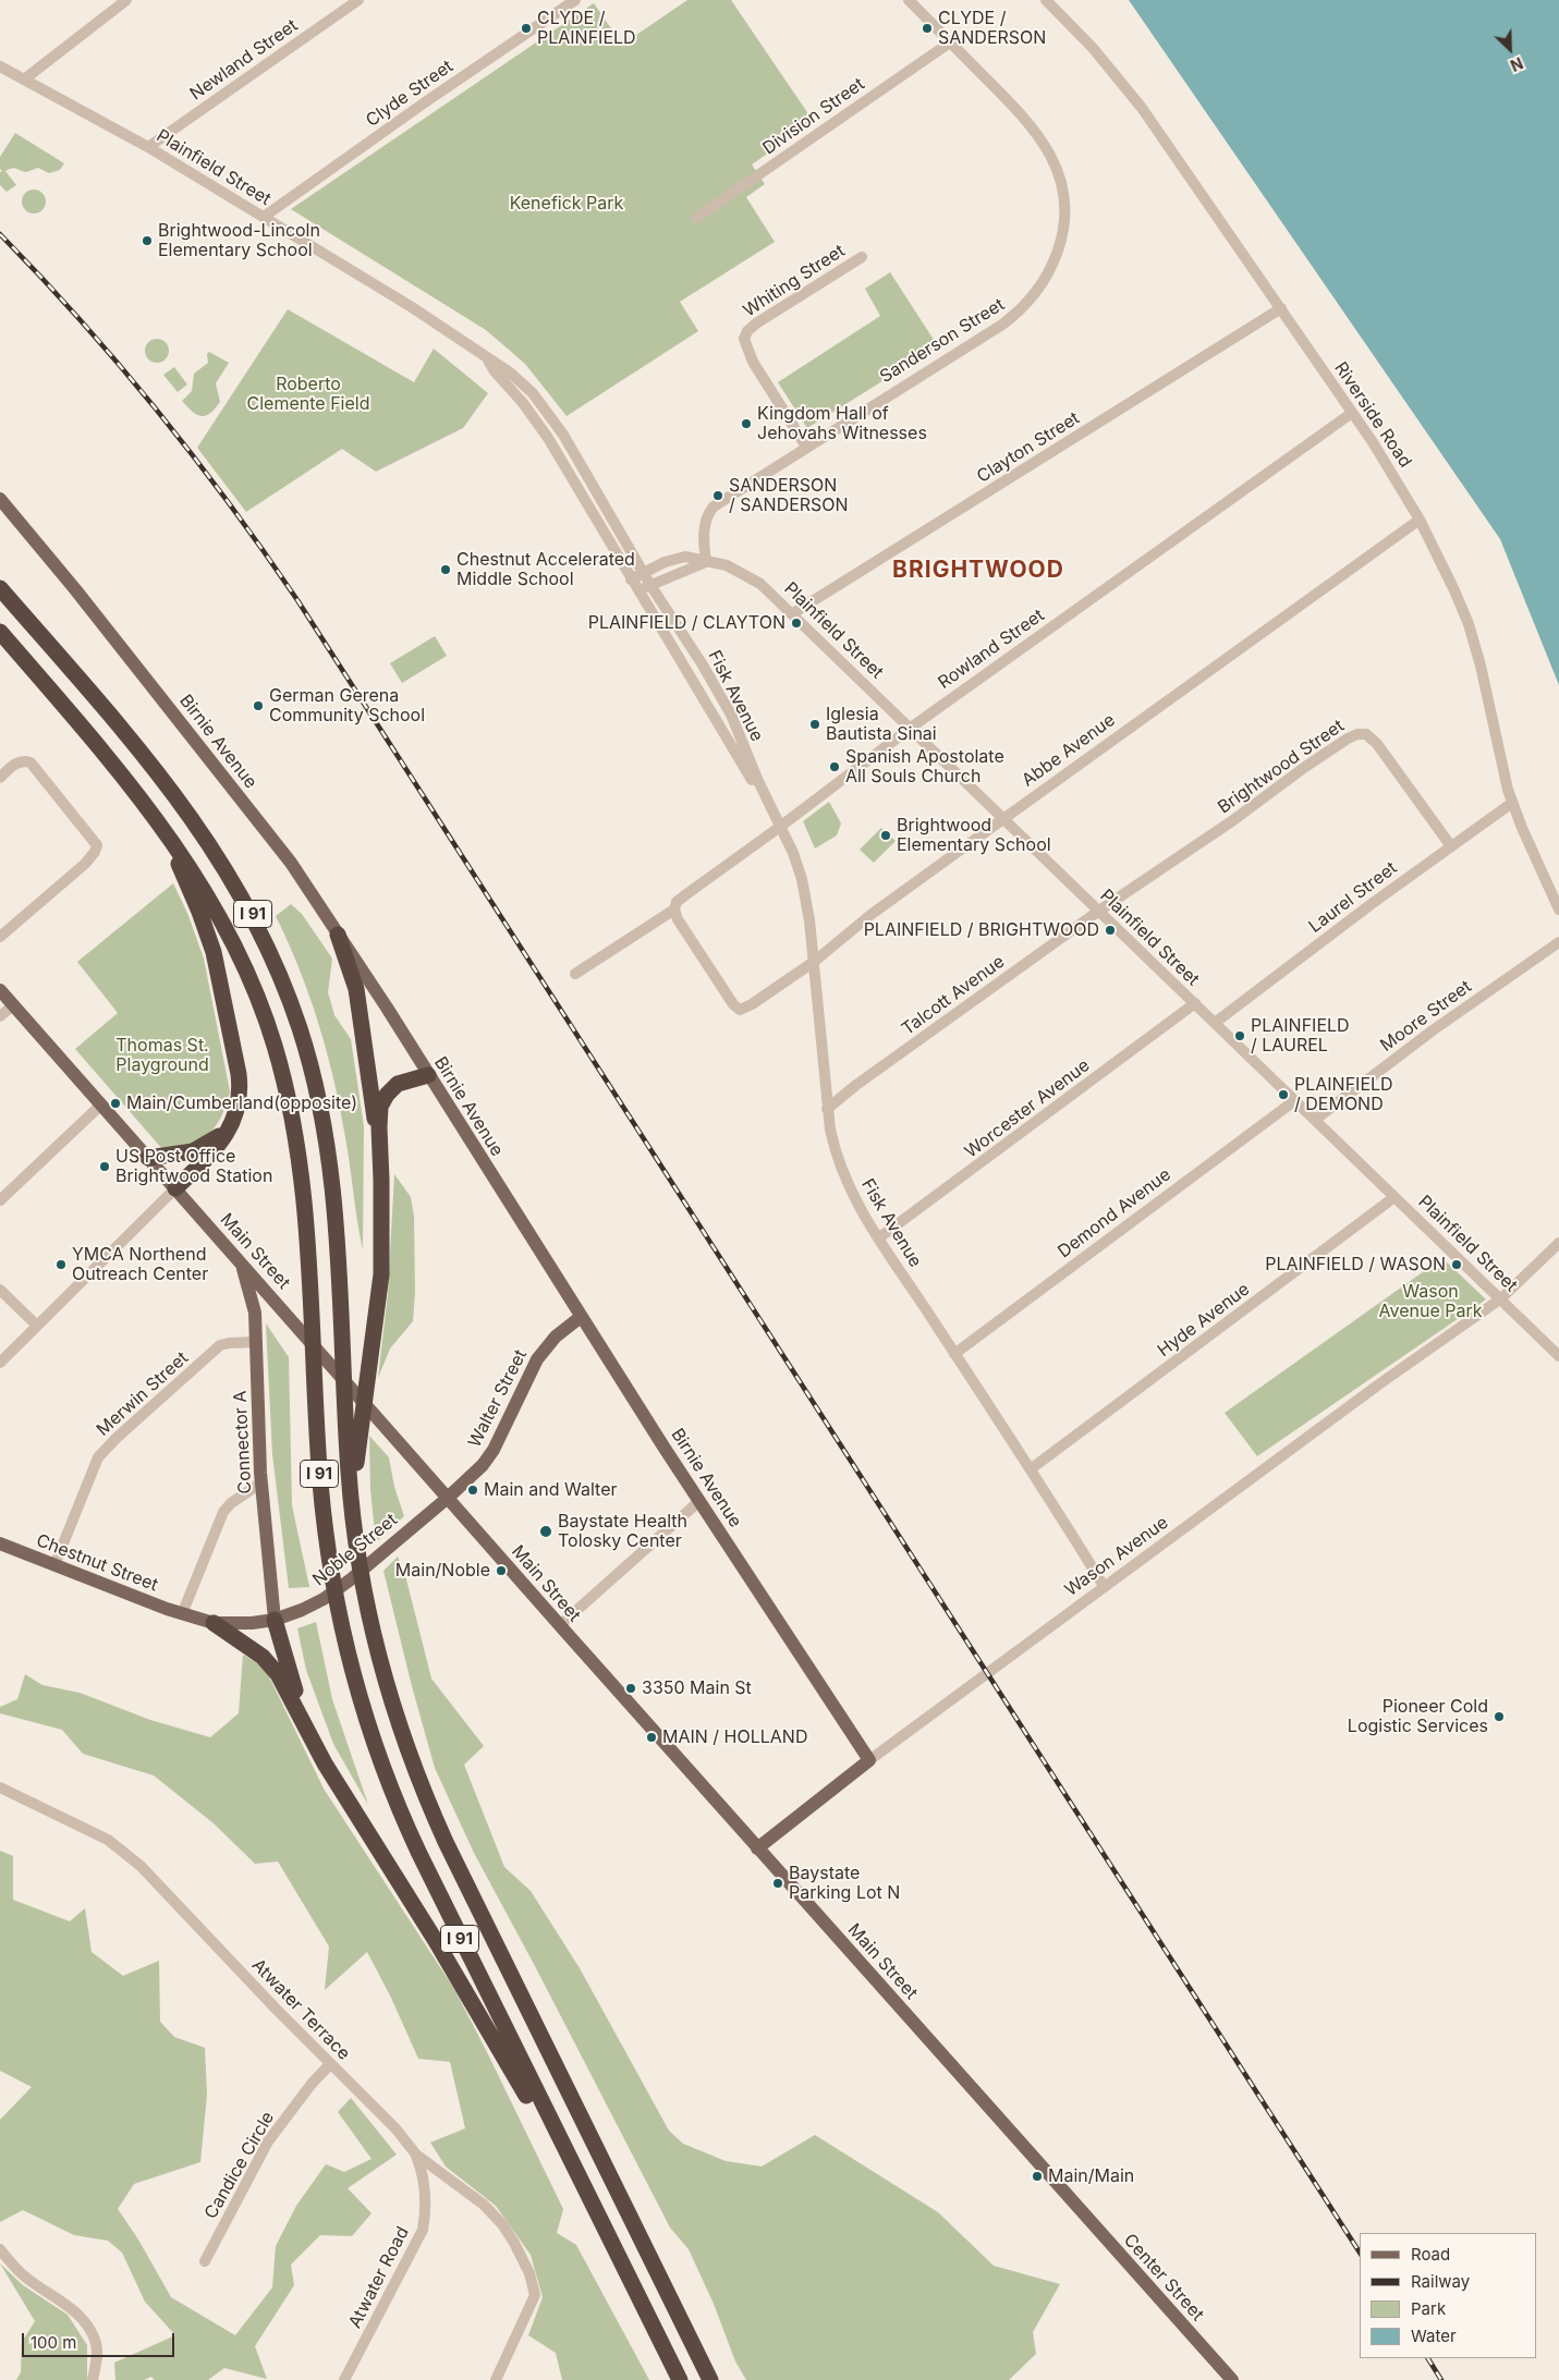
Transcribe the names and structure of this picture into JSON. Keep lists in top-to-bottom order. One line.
{"streets":{"highway":["I 91"],"main road":["Birnie Avenue","Main Street","Walter Street","Connector A","Noble Street","Wason Avenue","Chestnut Street","Center Street"],"street":["Newland Street","Clyde Street","Division Street","Plainfield Street","Whiting Street","Sanderson Street","Riverside Road","Clayton Street","Rowland Street","Fisk Avenue","Abbe Avenue","Brightwood Street","Laurel Street","Talcott Avenue","Moore Street","Worcester Avenue","Demond Avenue","Hyde Avenue","Merwin Street","Atwater Terrace","Candice Circle","Atwater Road"]},"crossings":[["Newland Street","Plainfield Street"],["Clyde Street","Plainfield Street"],["Division Street","Sanderson Street"],["Plainfield Street","Sanderson Street"],["Plainfield Street","Clayton Street"],["Plainfield Street","Rowland Street"],["Plainfield Street","Fisk Avenue"],["Plainfield Street","Abbe Avenue"],["Plainfield Street","Brightwood Street"],["Plainfield Street","Laurel Street"],["Plainfield Street","Talcott Avenue"],["Plainfield Street","Moore Street"],["Plainfield Street","Worcester Avenue"],["Plainfield Street","Demond Avenue"],["Plainfield Street","Hyde Avenue"],["Plainfield Street","Wason Avenue"],["Whiting Street","Sanderson Street"],["Riverside Road","Clayton Street"],["Riverside Road","Rowland Street"],["Riverside Road","Abbe Avenue"],["Riverside Road","Laurel Street"],["Rowland Street","Fisk Avenue"],["Rowland Street","Abbe Avenue"],["Fisk Avenue","Abbe Avenue"],["Fisk Avenue","Talcott Avenue"],["Fisk Avenue","Worcester Avenue"],["Fisk Avenue","Demond Avenue"],["Fisk Avenue","Hyde Avenue"],["Fisk Avenue","Wason Avenue"],["Birnie Avenue","Walter Street"],["Birnie Avenue","Wason Avenue"],["Brightwood Street","Laurel Street"],["Brightwood Street","Talcott Avenue"],["Main Street","Walter Street"],["Main Street","Connector A"],["Main Street","Noble Street"],["Main Street","Wason Avenue"],["Main Street","Center Street"],["Merwin Street","Connector A"],["Merwin Street","Chestnut Street"],["Walter Street","Noble Street"],["Connector A","Noble Street"],["Noble Street","Chestnut Street"],["Atwater Terrace","Candice Circle"],["Atwater Terrace","Atwater Road"]],"districts":["BRIGHTWOOD"],"parks":["Kenefick Park","Roberto Clemente Field","Thomas St. Playground","Wason Avenue Park"],"places":["CLYDE / PLAINFIELD","CLYDE / SANDERSON","Brightwood-Lincoln Elementary School","Kingdom Hall of Jehovahs Witnesses","SANDERSON / SANDERSON","Chestnut Accelerated Middle School","PLAINFIELD / CLAYTON","German Gerena Community School","Iglesia Bautista Sinai","Spanish Apostolate All Souls Church","Brightwood Elementary School","PLAINFIELD / BRIGHTWOOD","PLAINFIELD / LAUREL","PLAINFIELD / DEMOND","Main/Cumberland(opposite)","US Post Office Brightwood Station","YMCA Northend Outreach Center","PLAINFIELD / WASON","Main and Walter","Baystate Health Tolosky Center","Main/Noble","3350 Main St","Pioneer Cold Logistic Services","MAIN / HOLLAND","Baystate Parking Lot N","Main/Main"],"legend":["Road","Railway","Park","Water"],"scale_bar":"100 m","north":"bottom right"}
